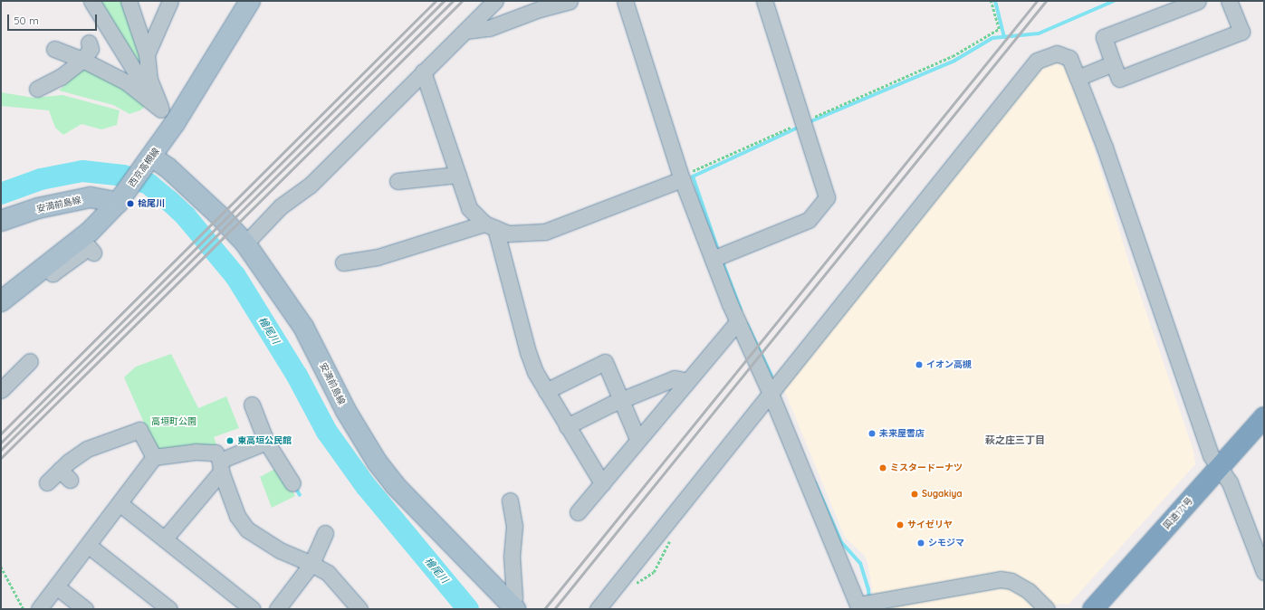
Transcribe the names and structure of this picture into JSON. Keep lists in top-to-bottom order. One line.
{"streets":{"highway":["国道171号"],"main road":["西京高槻線","安満前島線"]},"crossings":[["西京高槻線","安満前島線"]],"districts":["萩之庄三丁目"],"water":["檜尾川"],"parks":["高垣町公園"],"places":["桧尾川","イオン高槻","未来屋書店","東高垣公民館","ミスタードーナツ","Sugakiya","サイゼリヤ","シモジマ"],"scale_bar":"50 m"}
